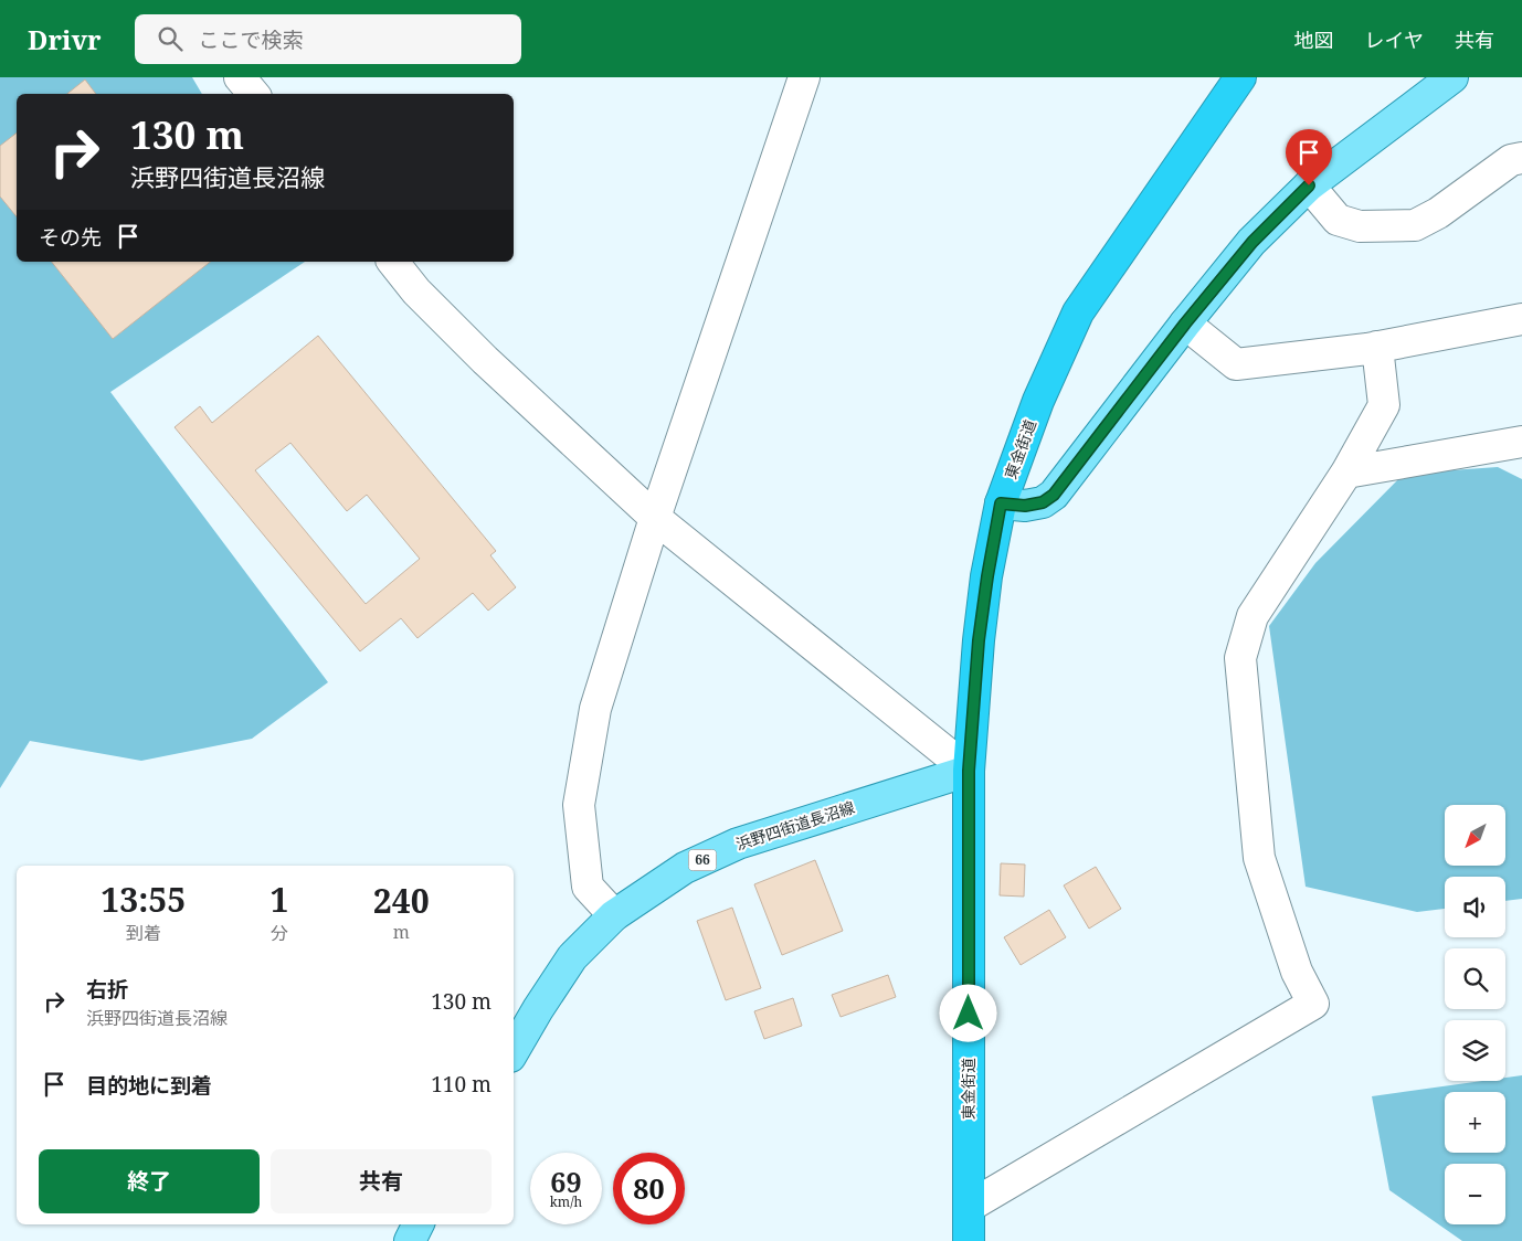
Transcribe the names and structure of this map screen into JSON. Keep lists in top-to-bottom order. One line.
{"streets":{"highway":["東金街道"],"main road":["浜野四街道長沼線","66"]},"crossings":[["東金街道","浜野四街道長沼線"]],"north":"bottom left","page":{"header":"Drivr","search":"ここで検索","nav":["地図","レイヤ","共有"],"turn":["130 m","浜野四街道長沼線"],"then":"その先","map_buttons":["+","−"],"eta":["13:55","到着","1","分","240","m"],"list":[{"name":"右折","note":"浜野四街道長沼線","value":"130 m"},{"name":"目的地に到着","value":"110 m"}],"buttons":["終了","共有"],"speed":"69 km/h","limit":"80"}}
